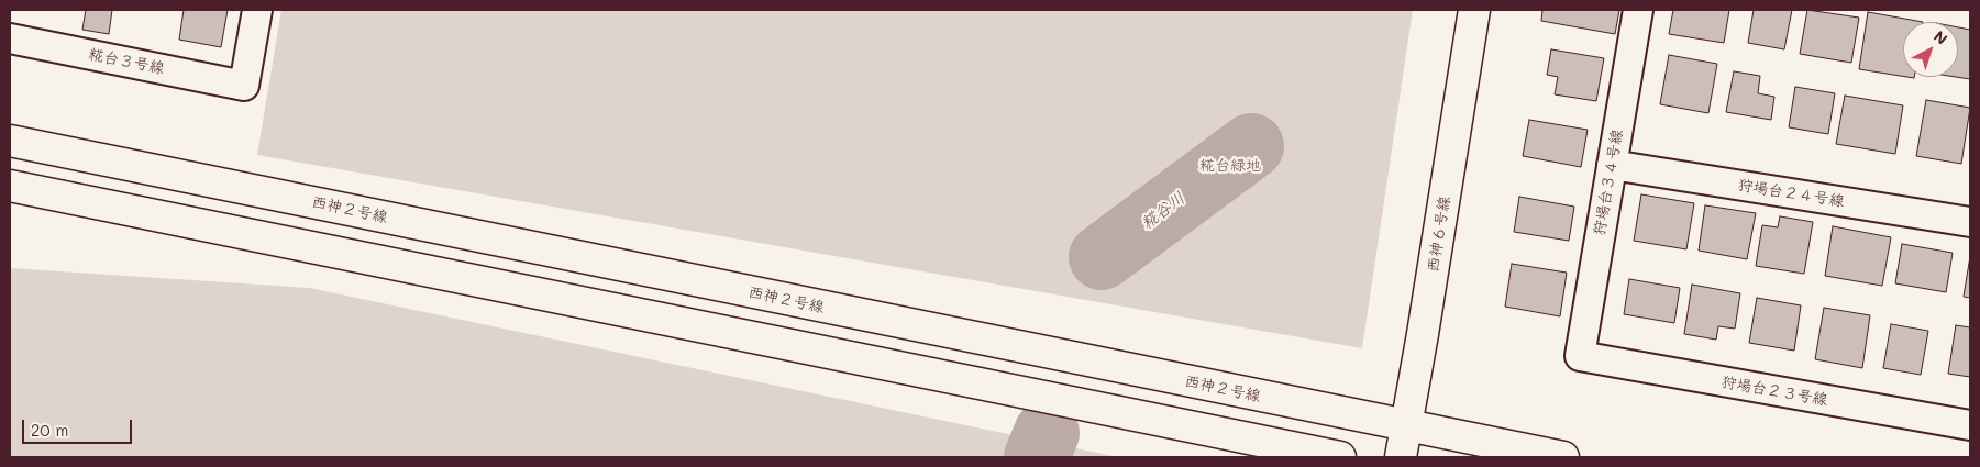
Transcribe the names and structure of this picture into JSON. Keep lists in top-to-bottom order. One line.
{"streets":{"street":["糀台３号線","狩場台３４号線","狩場台２４号線","西神２号線","西神６号線","狩場台２３号線"]},"crossings":[["狩場台３４号線","狩場台２４号線"],["狩場台３４号線","狩場台２３号線"],["西神２号線","西神６号線"]],"water":["糀谷川"],"parks":["糀台緑地"],"scale_bar":"20 m","north":"top right"}
